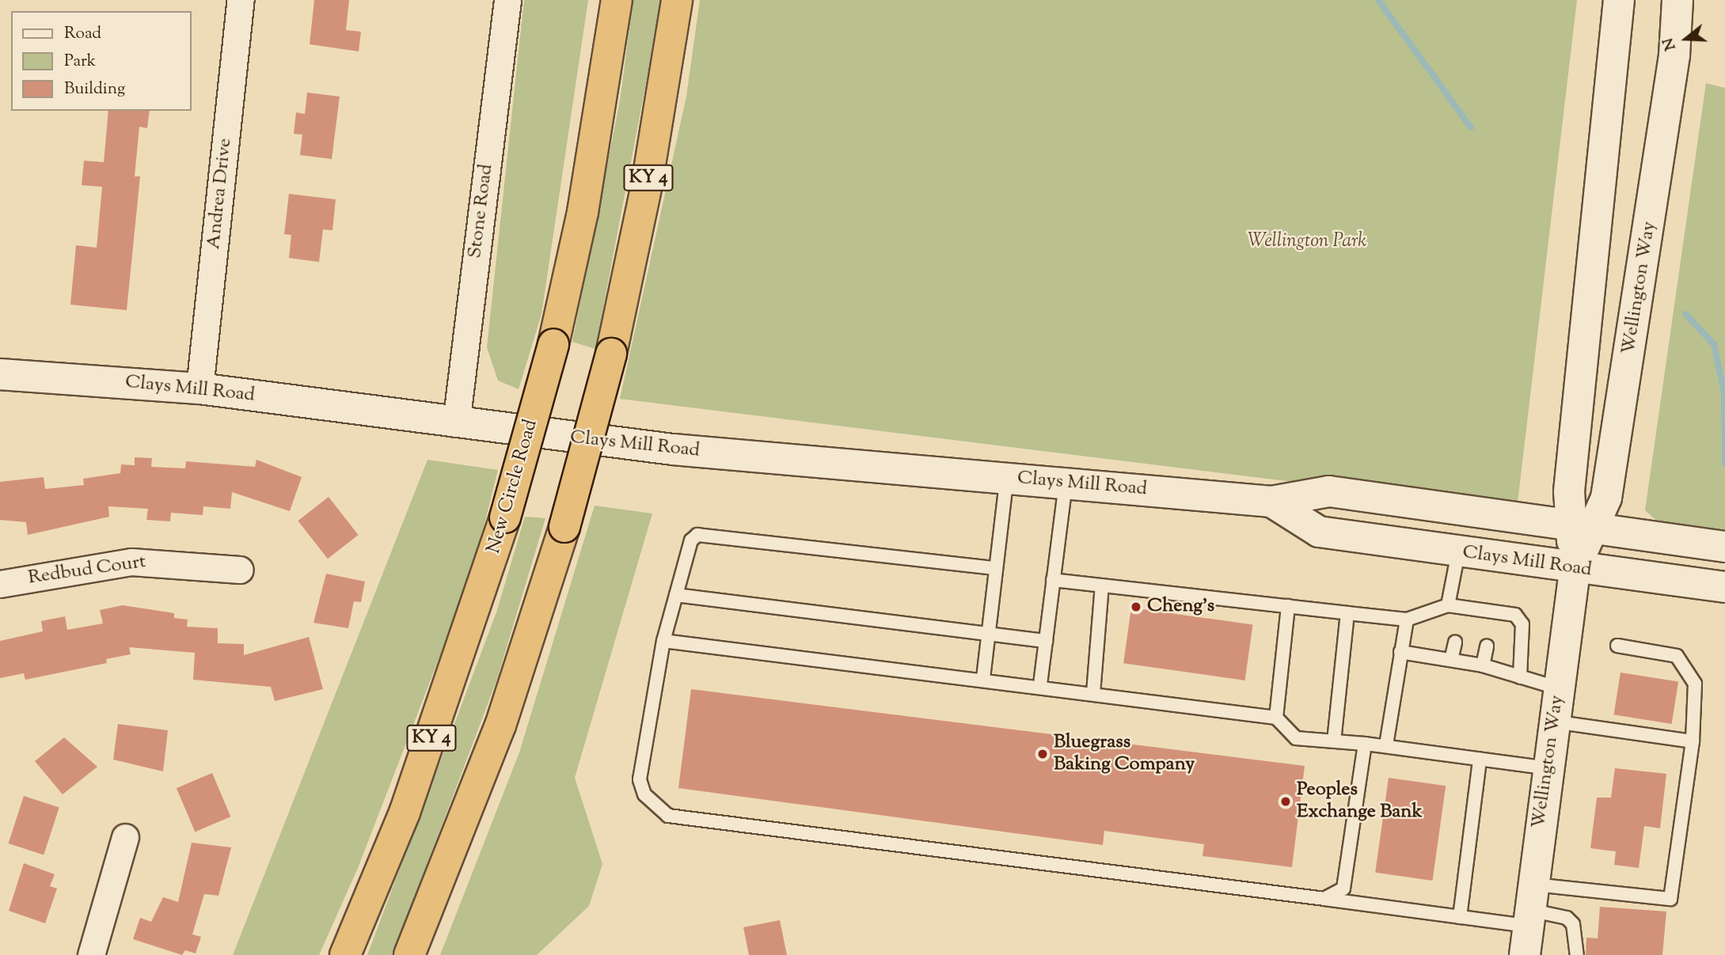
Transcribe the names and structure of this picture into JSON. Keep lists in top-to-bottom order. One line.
{"streets":{"highway":["KY 4","New Circle Road"],"main road":["Wellington Way","Clays Mill Road"],"street":["Andrea Drive","Stone Road","Redbud Court"]},"crossings":[["Andrea Drive","Clays Mill Road"],["Stone Road","Clays Mill Road"],["Wellington Way","Clays Mill Road"]],"parks":["Wellington Park"],"places":["Cheng's","Bluegrass Baking Company","Peoples Exchange Bank"],"legend":["Road","Park","Building"],"north":"left"}
